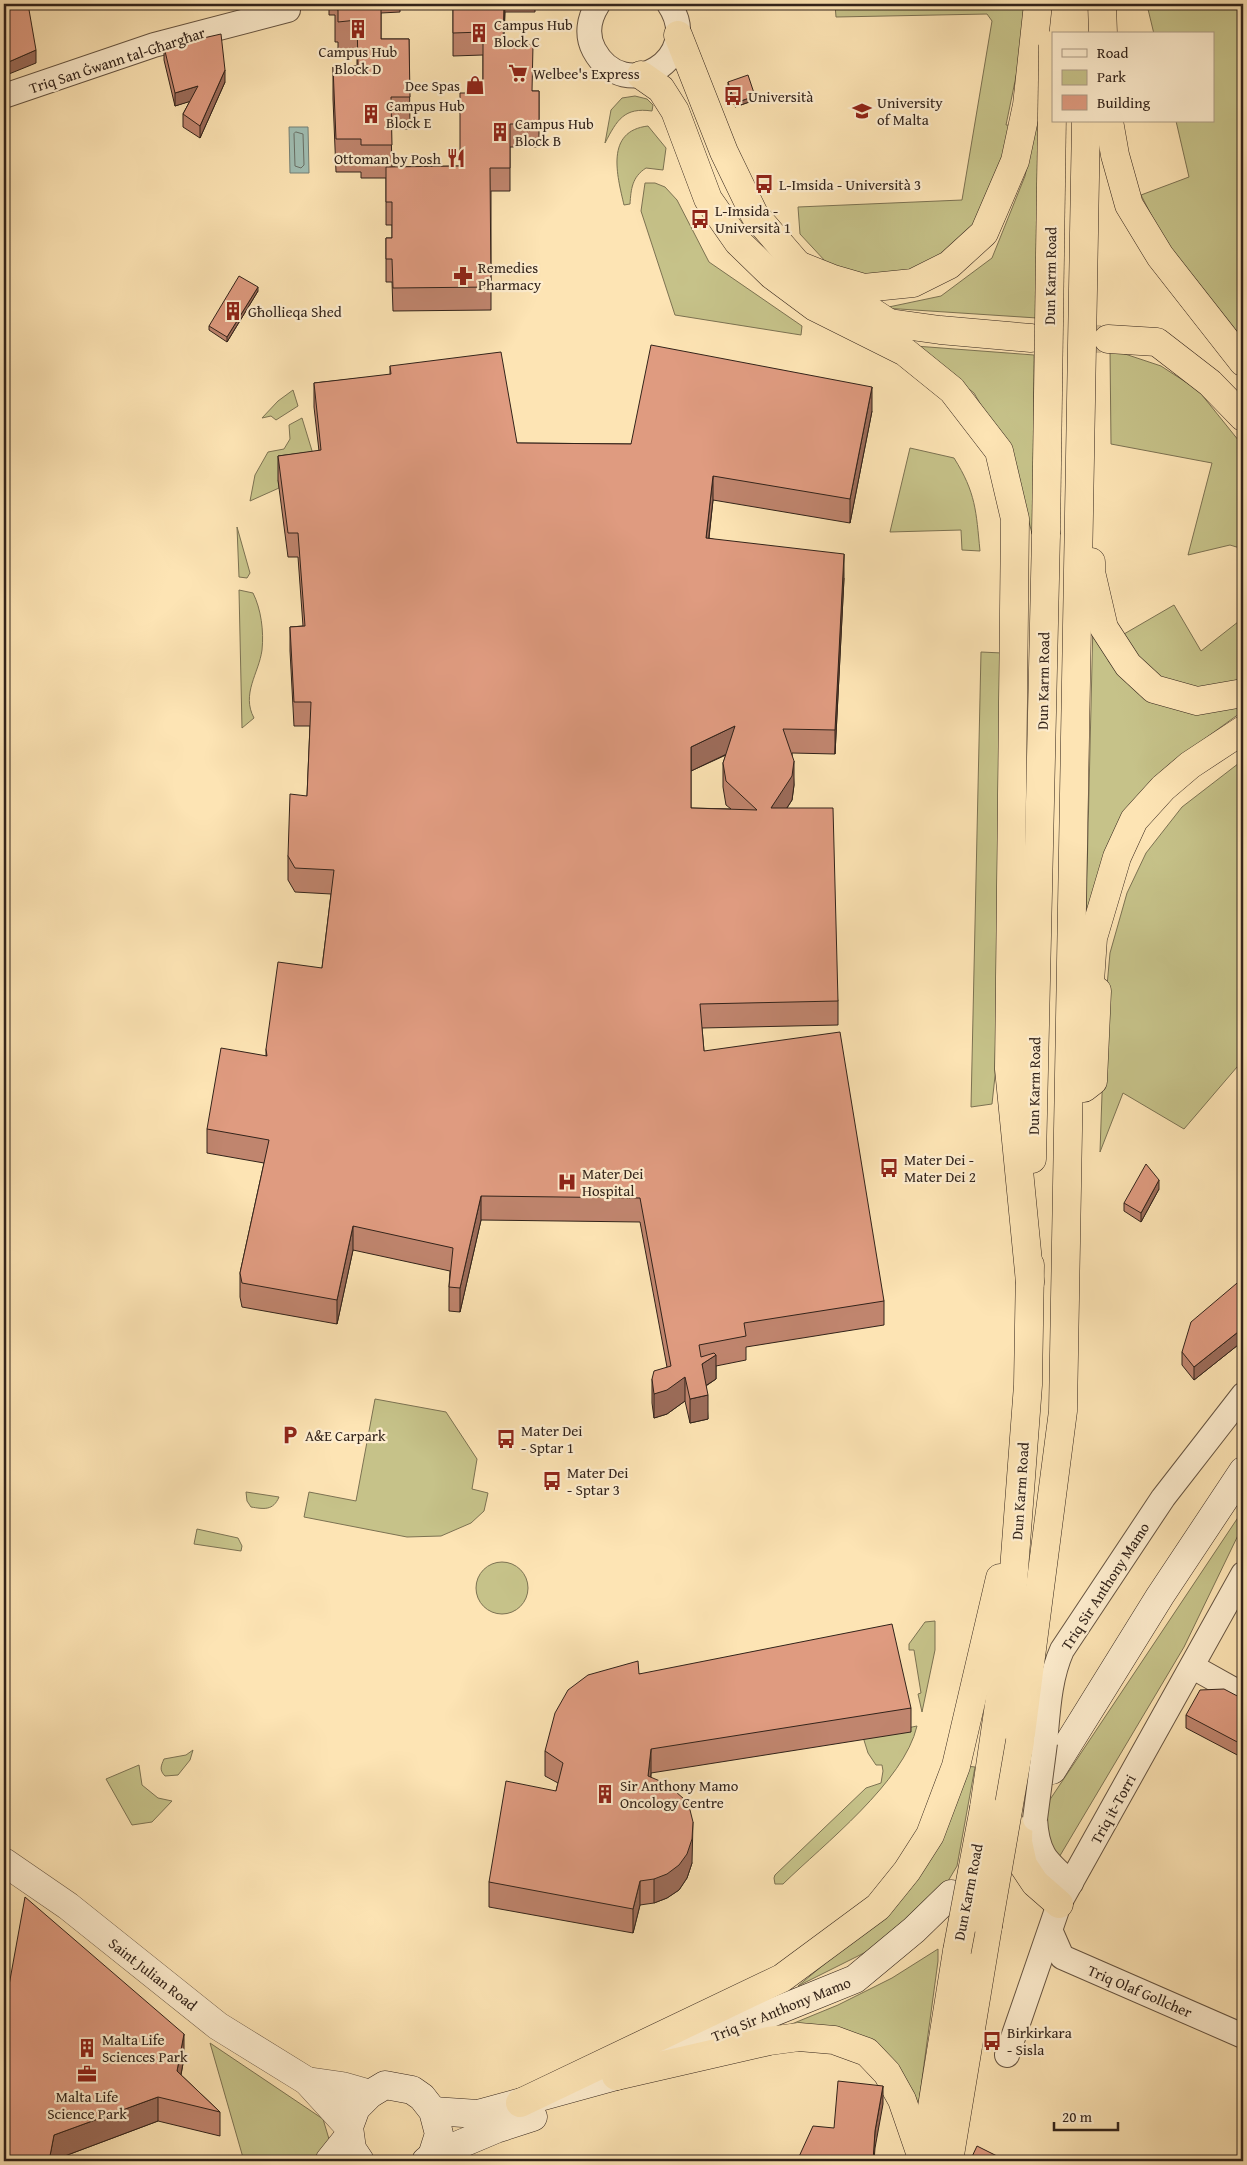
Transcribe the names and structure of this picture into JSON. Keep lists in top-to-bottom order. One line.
{"streets":{"highway":["Dun Karm Road"],"main road":["Triq Sir Anthony Mamo","Saint Julian Road"],"street":["Triq San Ġwann tal-Għargħar","Triq it-Torri","Triq Olaf Gollcher"]},"crossings":[["Dun Karm Road","Triq Sir Anthony Mamo"],["Triq Sir Anthony Mamo","Triq it-Torri"],["Triq Sir Anthony Mamo","Saint Julian Road"],["Triq it-Torri","Triq Olaf Gollcher"]],"places":{"building":["Campus Hub Block D","Campus Hub Block C","Campus Hub Block E","Campus Hub Block B","Għollieqa Shed","Sir Anthony Mamo Oncology Centre","Malta Life Sciences Park"],"supermarket":["Welbee's Express"],"shop":["Dee Spas"],"bus stop":["Università","L-Imsida - Università 3","L-Imsida - Università 1","Mater Dei - Mater Dei 2","Mater Dei - Sptar 1","Mater Dei - Sptar 3","Birkirkara - Sisla"],"school or university":["University of Malta"],"restaurant":["Ottoman by Posh"],"pharmacy":["Remedies Pharmacy"],"hospital":["Mater Dei Hospital"],"parking":["A&E Carpark"],"office":["Malta Life Science Park"]},"legend":["Road","Park","Building"],"scale_bar":"20 m"}
